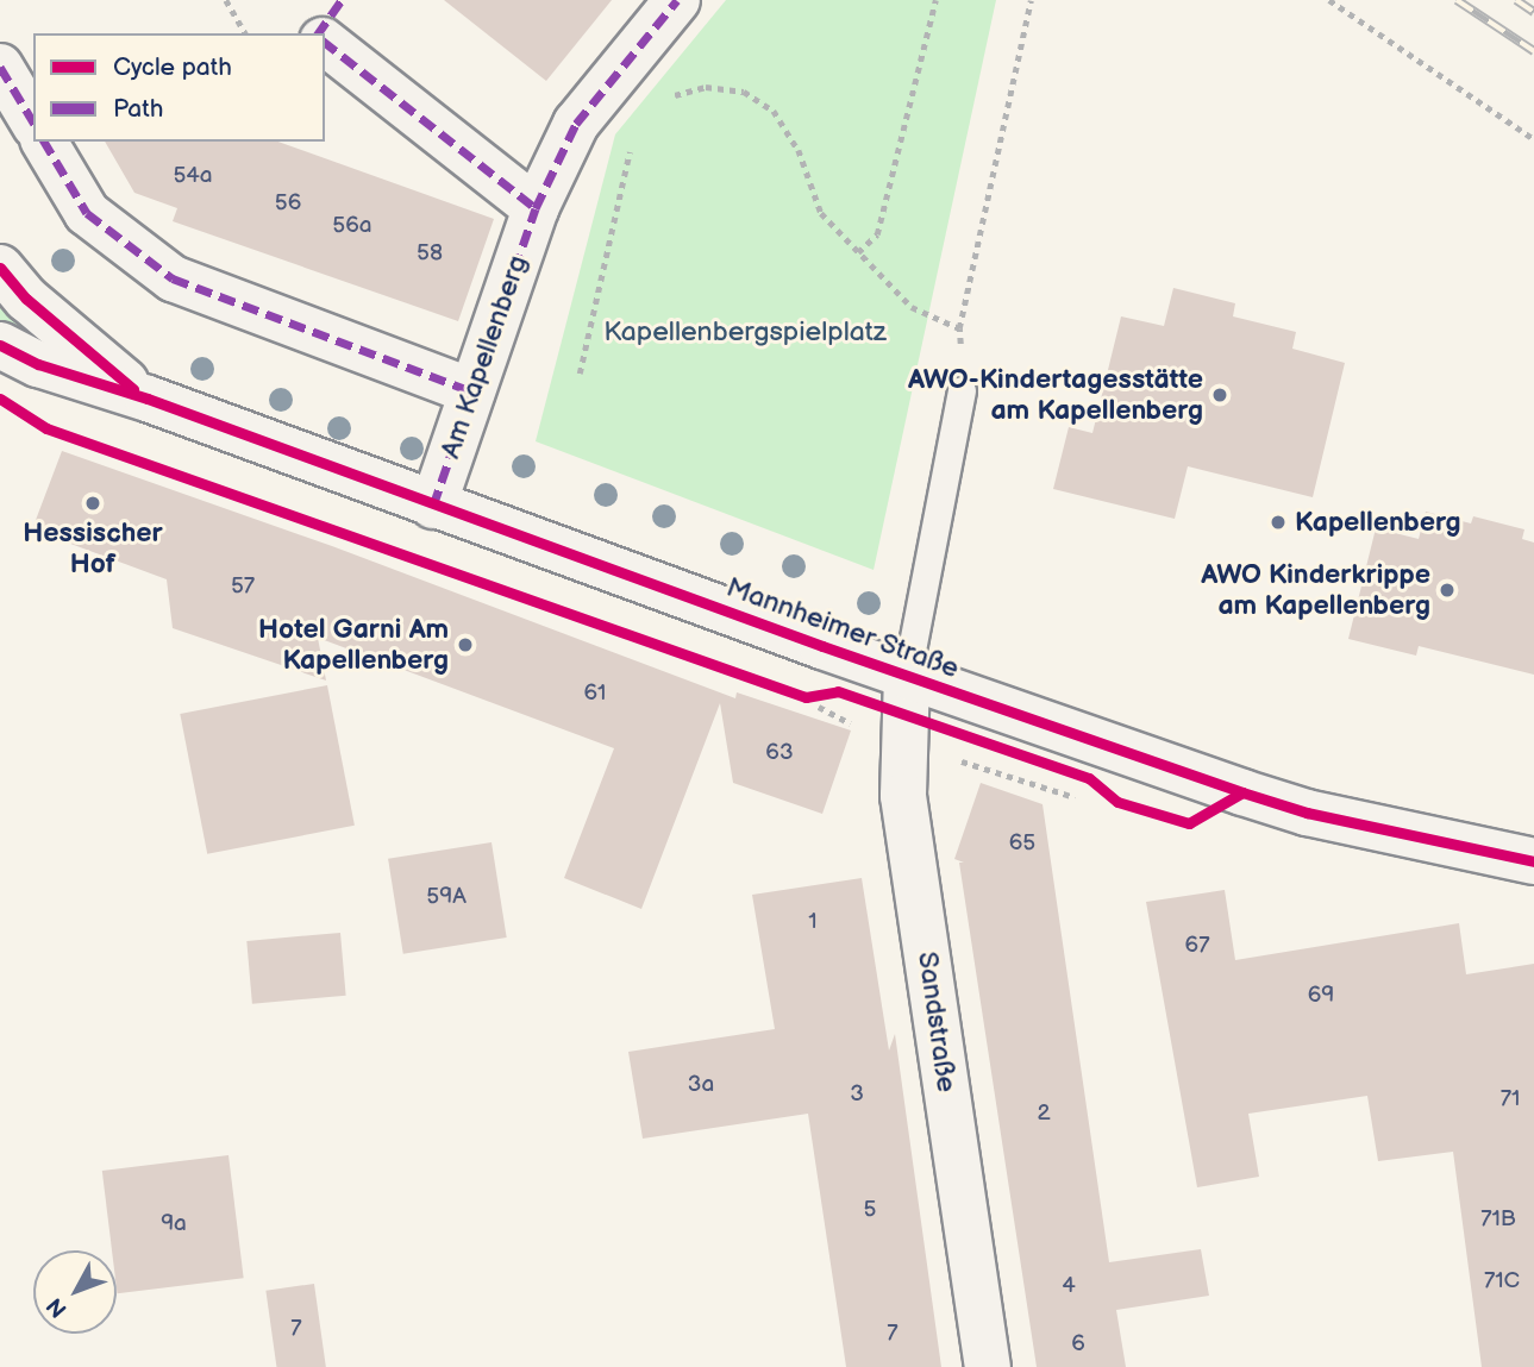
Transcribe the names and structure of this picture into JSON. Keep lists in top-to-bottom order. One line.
{"streets":{"street":["Am Kapellenberg","Mannheimer Straße","Sandstraße"]},"crossings":[["Am Kapellenberg","Mannheimer Straße"],["Mannheimer Straße","Sandstraße"]],"parks":["Kapellenbergspielplatz"],"places":["AWO-Kindertagesstätte am Kapellenberg","Hessischer Hof","Kapellenberg","AWO Kinderkrippe am Kapellenberg","Hotel Garni Am Kapellenberg"],"house_numbers":["54a","56","56a","58","57","61","63","65","59A","1","67","69","3a","3","71","2","5","71B","9a","71C","4","7","7","6"],"legend":["Cycle path","Path"],"north":"bottom left"}
